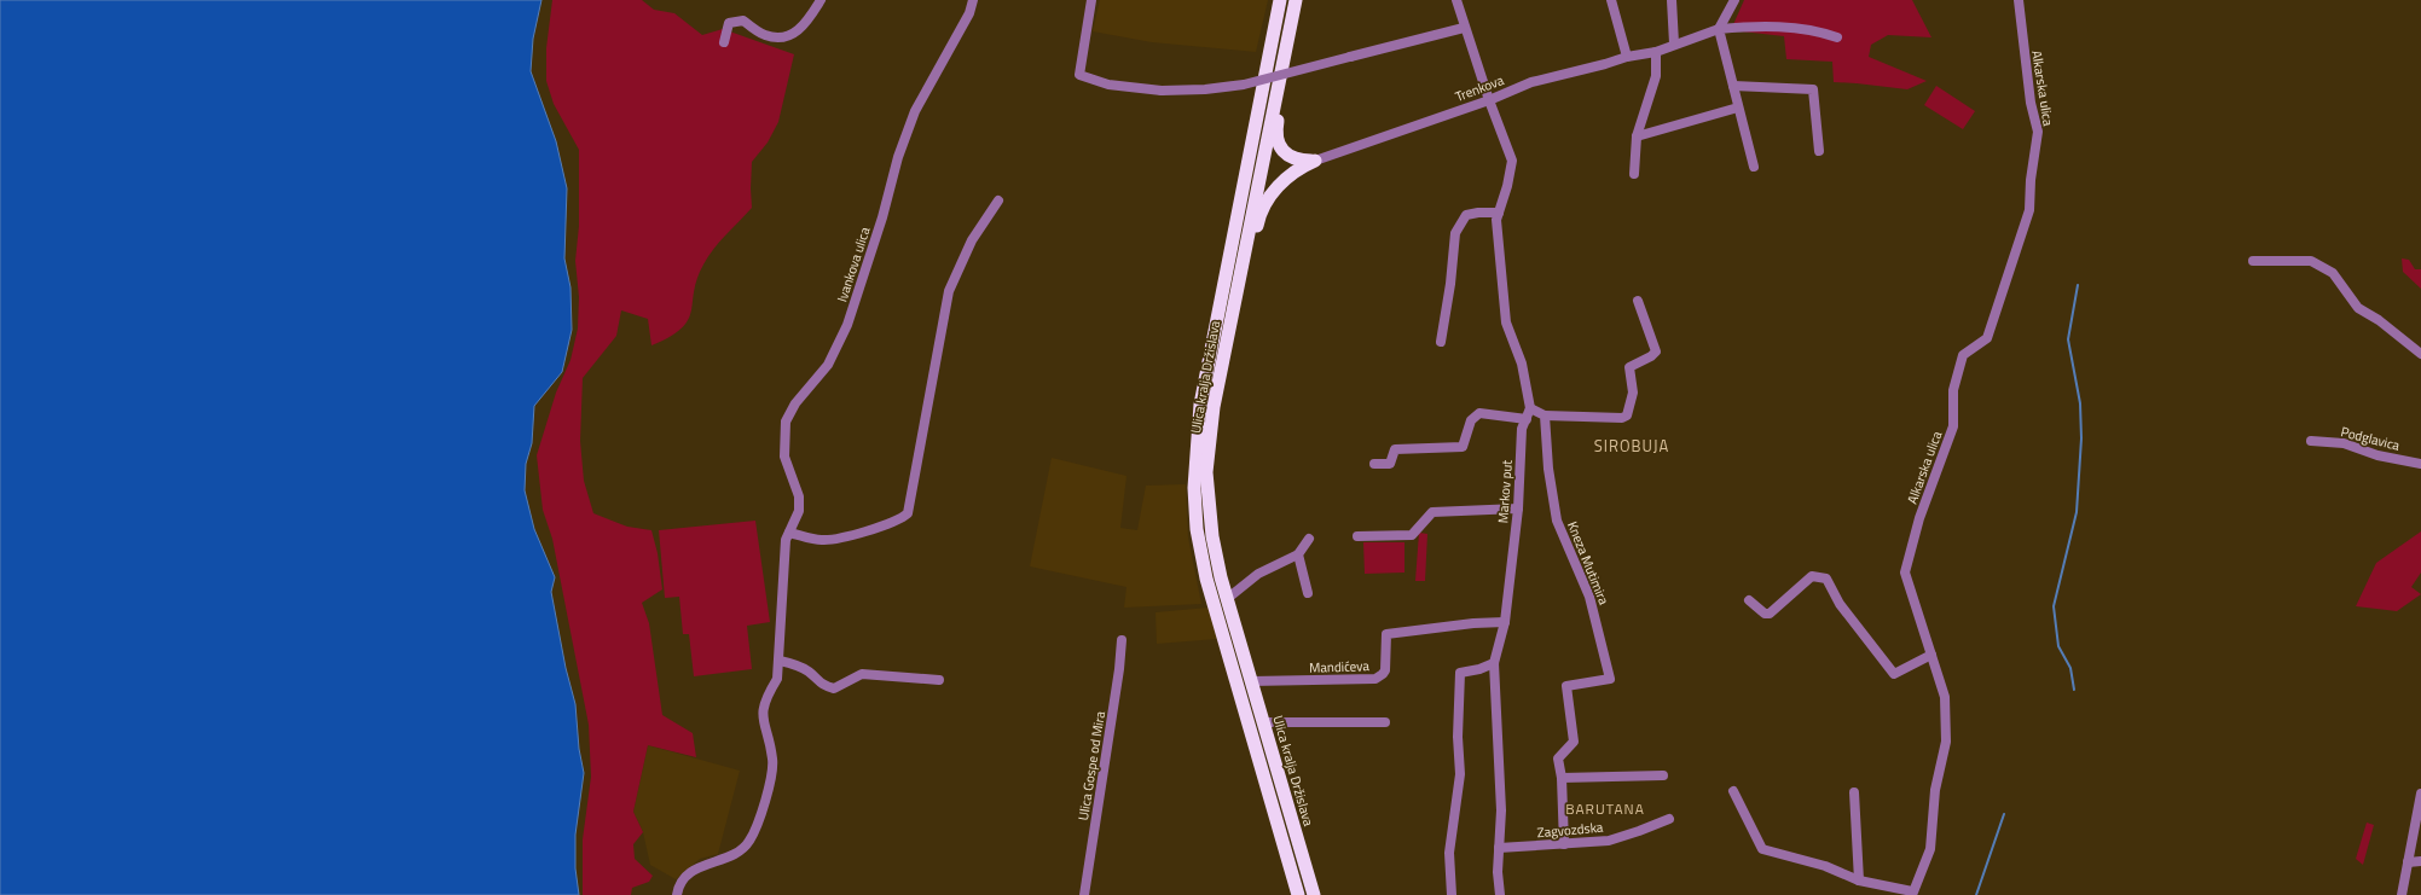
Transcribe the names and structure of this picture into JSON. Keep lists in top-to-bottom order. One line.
{"streets":{"highway":["Ulica kralja Držislava"],"street":["Trenkova","Alkarska ulica","Ivankova ulica","Podglavica","Markov put","Kneza Mutimira","Mandićeva","Ulica Gospe od Mira","Zagvozdska"]},"crossings":[["Trenkova","Markov put"],["Ulica kralja Držislava","Mandićeva"],["Markov put","Mandićeva"],["Markov put","Zagvozdska"],["Kneza Mutimira","Zagvozdska"]],"districts":["SIROBUJA","BARUTANA"]}
